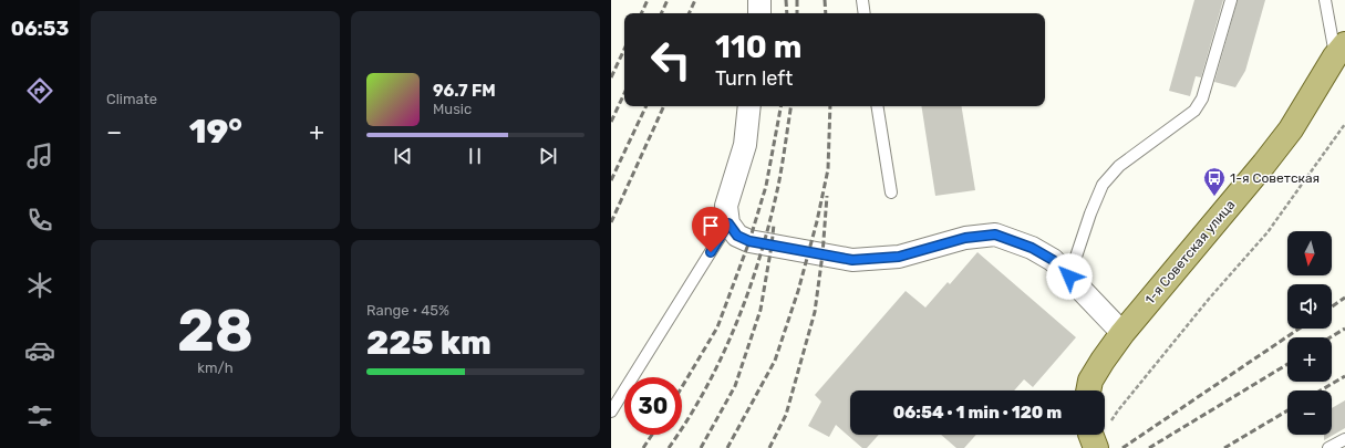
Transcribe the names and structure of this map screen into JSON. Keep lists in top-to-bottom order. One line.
{"streets":{"main road":["1-я Советская улица"]},"places":{"bus stop":["1-я Советская"]},"north":"bottom","page":{"tabs":"06:53","tile":["Climate",["28","km/h"],["Range · 45%","225 km"]],"turn":["110 m","Turn left"],"song":["96.7 FM","Music"],"heat":["−","19°","+"],"map_buttons":["+","−"],"limit":"30","trip":"06:54 · 1 min · 120 m"}}
